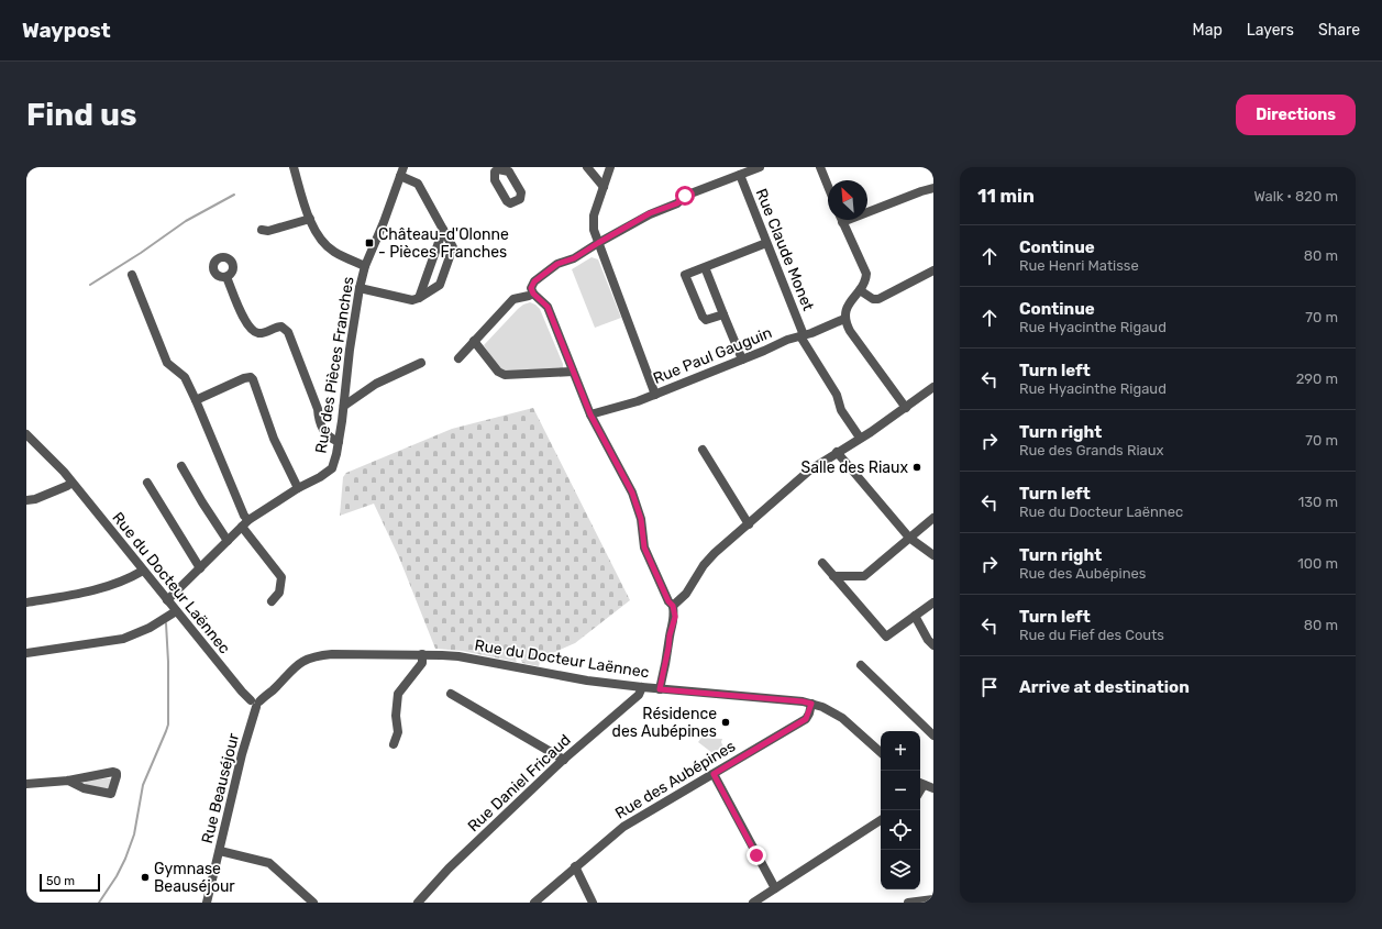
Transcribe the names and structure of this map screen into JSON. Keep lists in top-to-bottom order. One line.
{"streets":{"street":["Rue Claude Monet","Rue Paul Gauguin","Rue des Pièces Franches","Rue du Docteur Laënnec","Rue des Aubépines","Rue Daniel Fricaud","Rue Beauséjour"]},"crossings":[["Rue Claude Monet","Rue Paul Gauguin"],["Rue des Pièces Franches","Rue du Docteur Laënnec"],["Rue du Docteur Laënnec","Rue des Aubépines"],["Rue du Docteur Laënnec","Rue Daniel Fricaud"],["Rue du Docteur Laënnec","Rue Beauséjour"]],"places":{"transit":["Château-d'Olonne - Pièces Franches"],"other":["Salle des Riaux","Résidence des Aubépines","Gymnase Beauséjour"]},"scale_bar":"50 m","north":"top left","page":{"header":"Waypost","nav":["Map","Layers","Share"],"buttons":"Directions","title":"Find us","heading":["11 min","Walk · 820 m"],"list":[["Continue","Rue Henri Matisse","80 m"],["Continue","Rue Hyacinthe Rigaud","70 m"],["Turn left","Rue Hyacinthe Rigaud","290 m"],["Turn right","Rue des Grands Riaux","70 m"],["Turn left","Rue du Docteur Laënnec","130 m"],["Turn right","Rue des Aubépines","100 m"],["Turn left","Rue du Fief des Couts","80 m"],"Arrive at destination"],"map_buttons":["+","−"],"scale":"50 m"}}
